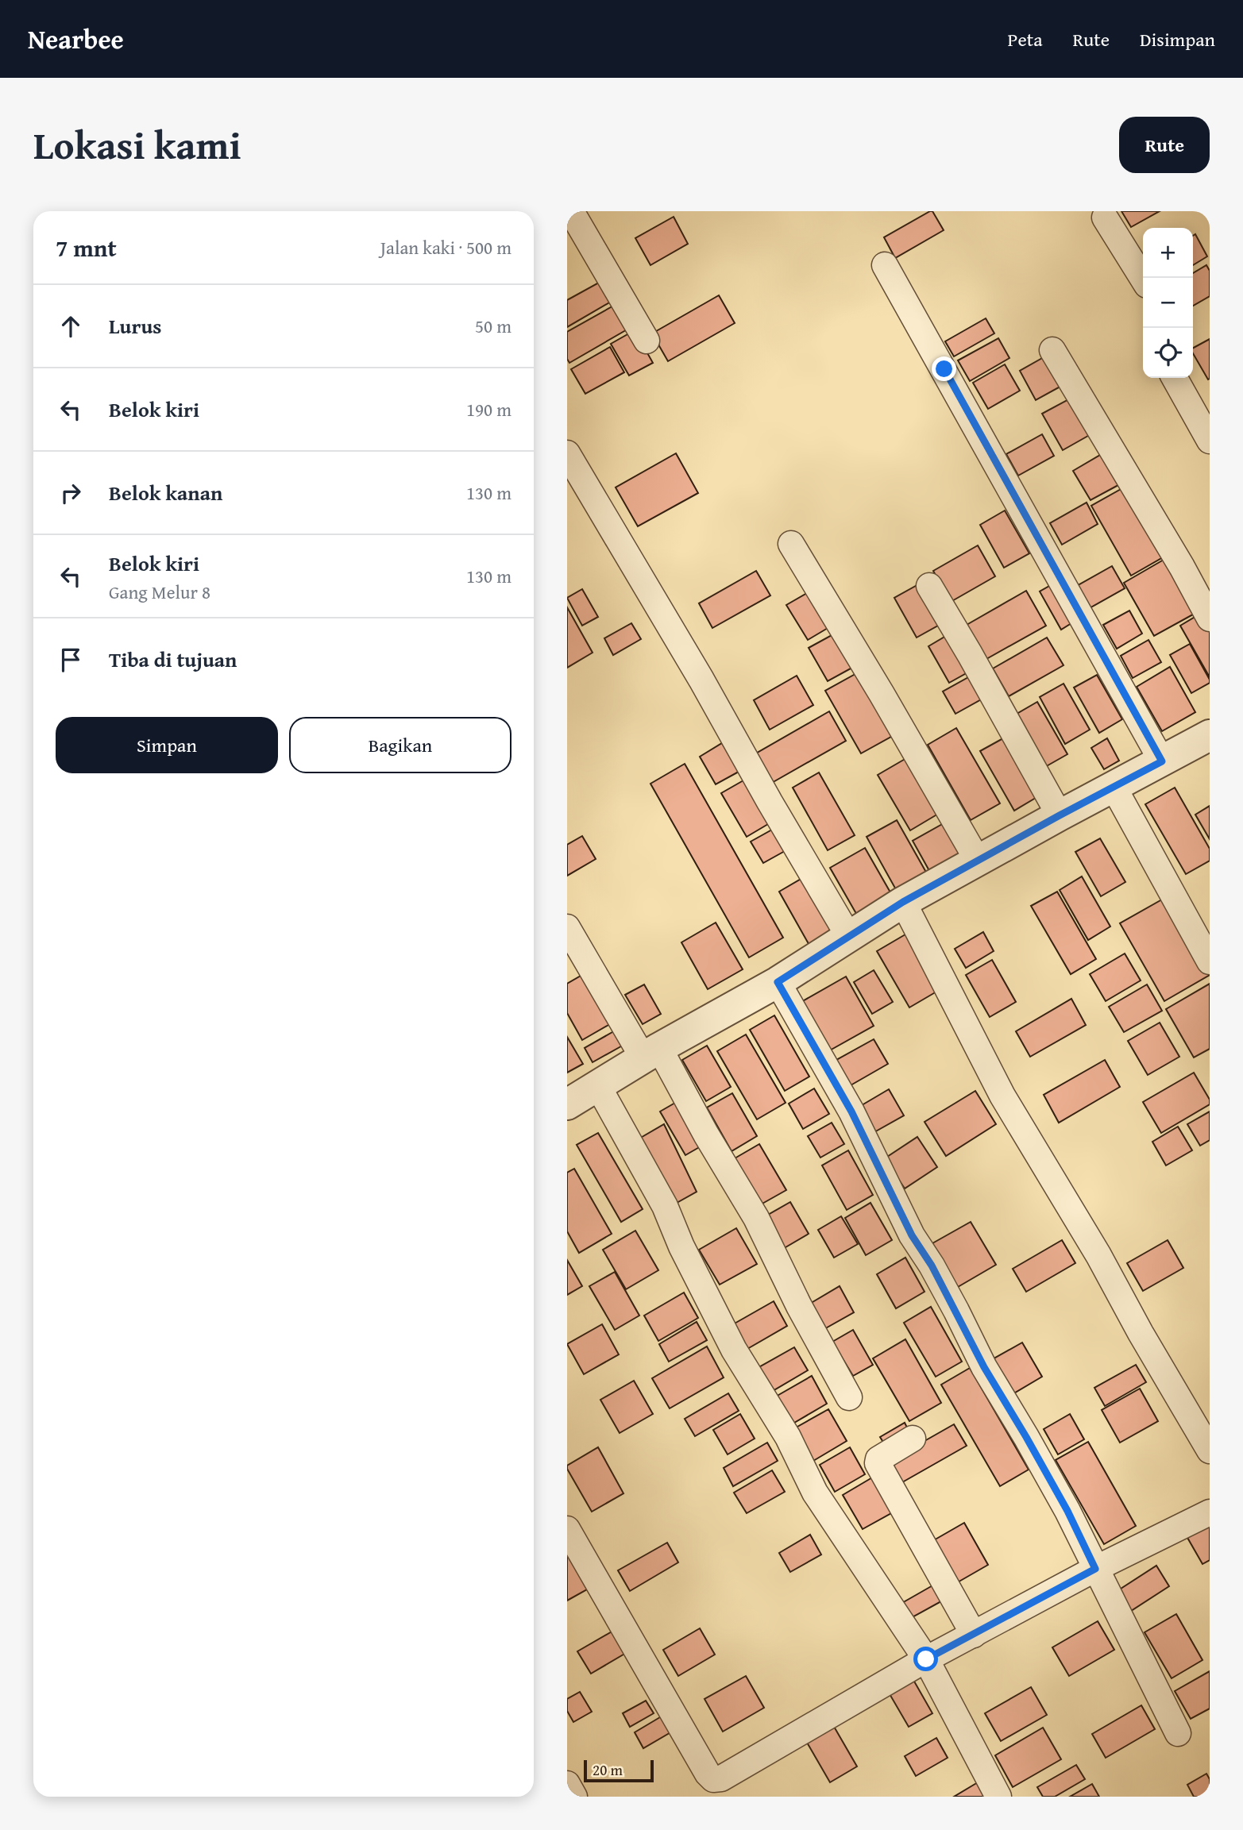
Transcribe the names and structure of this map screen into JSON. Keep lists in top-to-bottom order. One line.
{"scale_bar":"20 m","page":{"header":"Nearbee","nav":["Peta","Rute","Disimpan"],"title":"Lokasi kami","buttons":["Rute",["Simpan","Bagikan"]],"heading":["7 mnt","Jalan kaki · 500 m"],"map_buttons":["+","−"],"list":[["Lurus","50 m"],["Belok kiri","190 m"],["Belok kanan","130 m"],["Belok kiri","Gang Melur 8","130 m"],"Tiba di tujuan"],"scale":"20 m"}}
